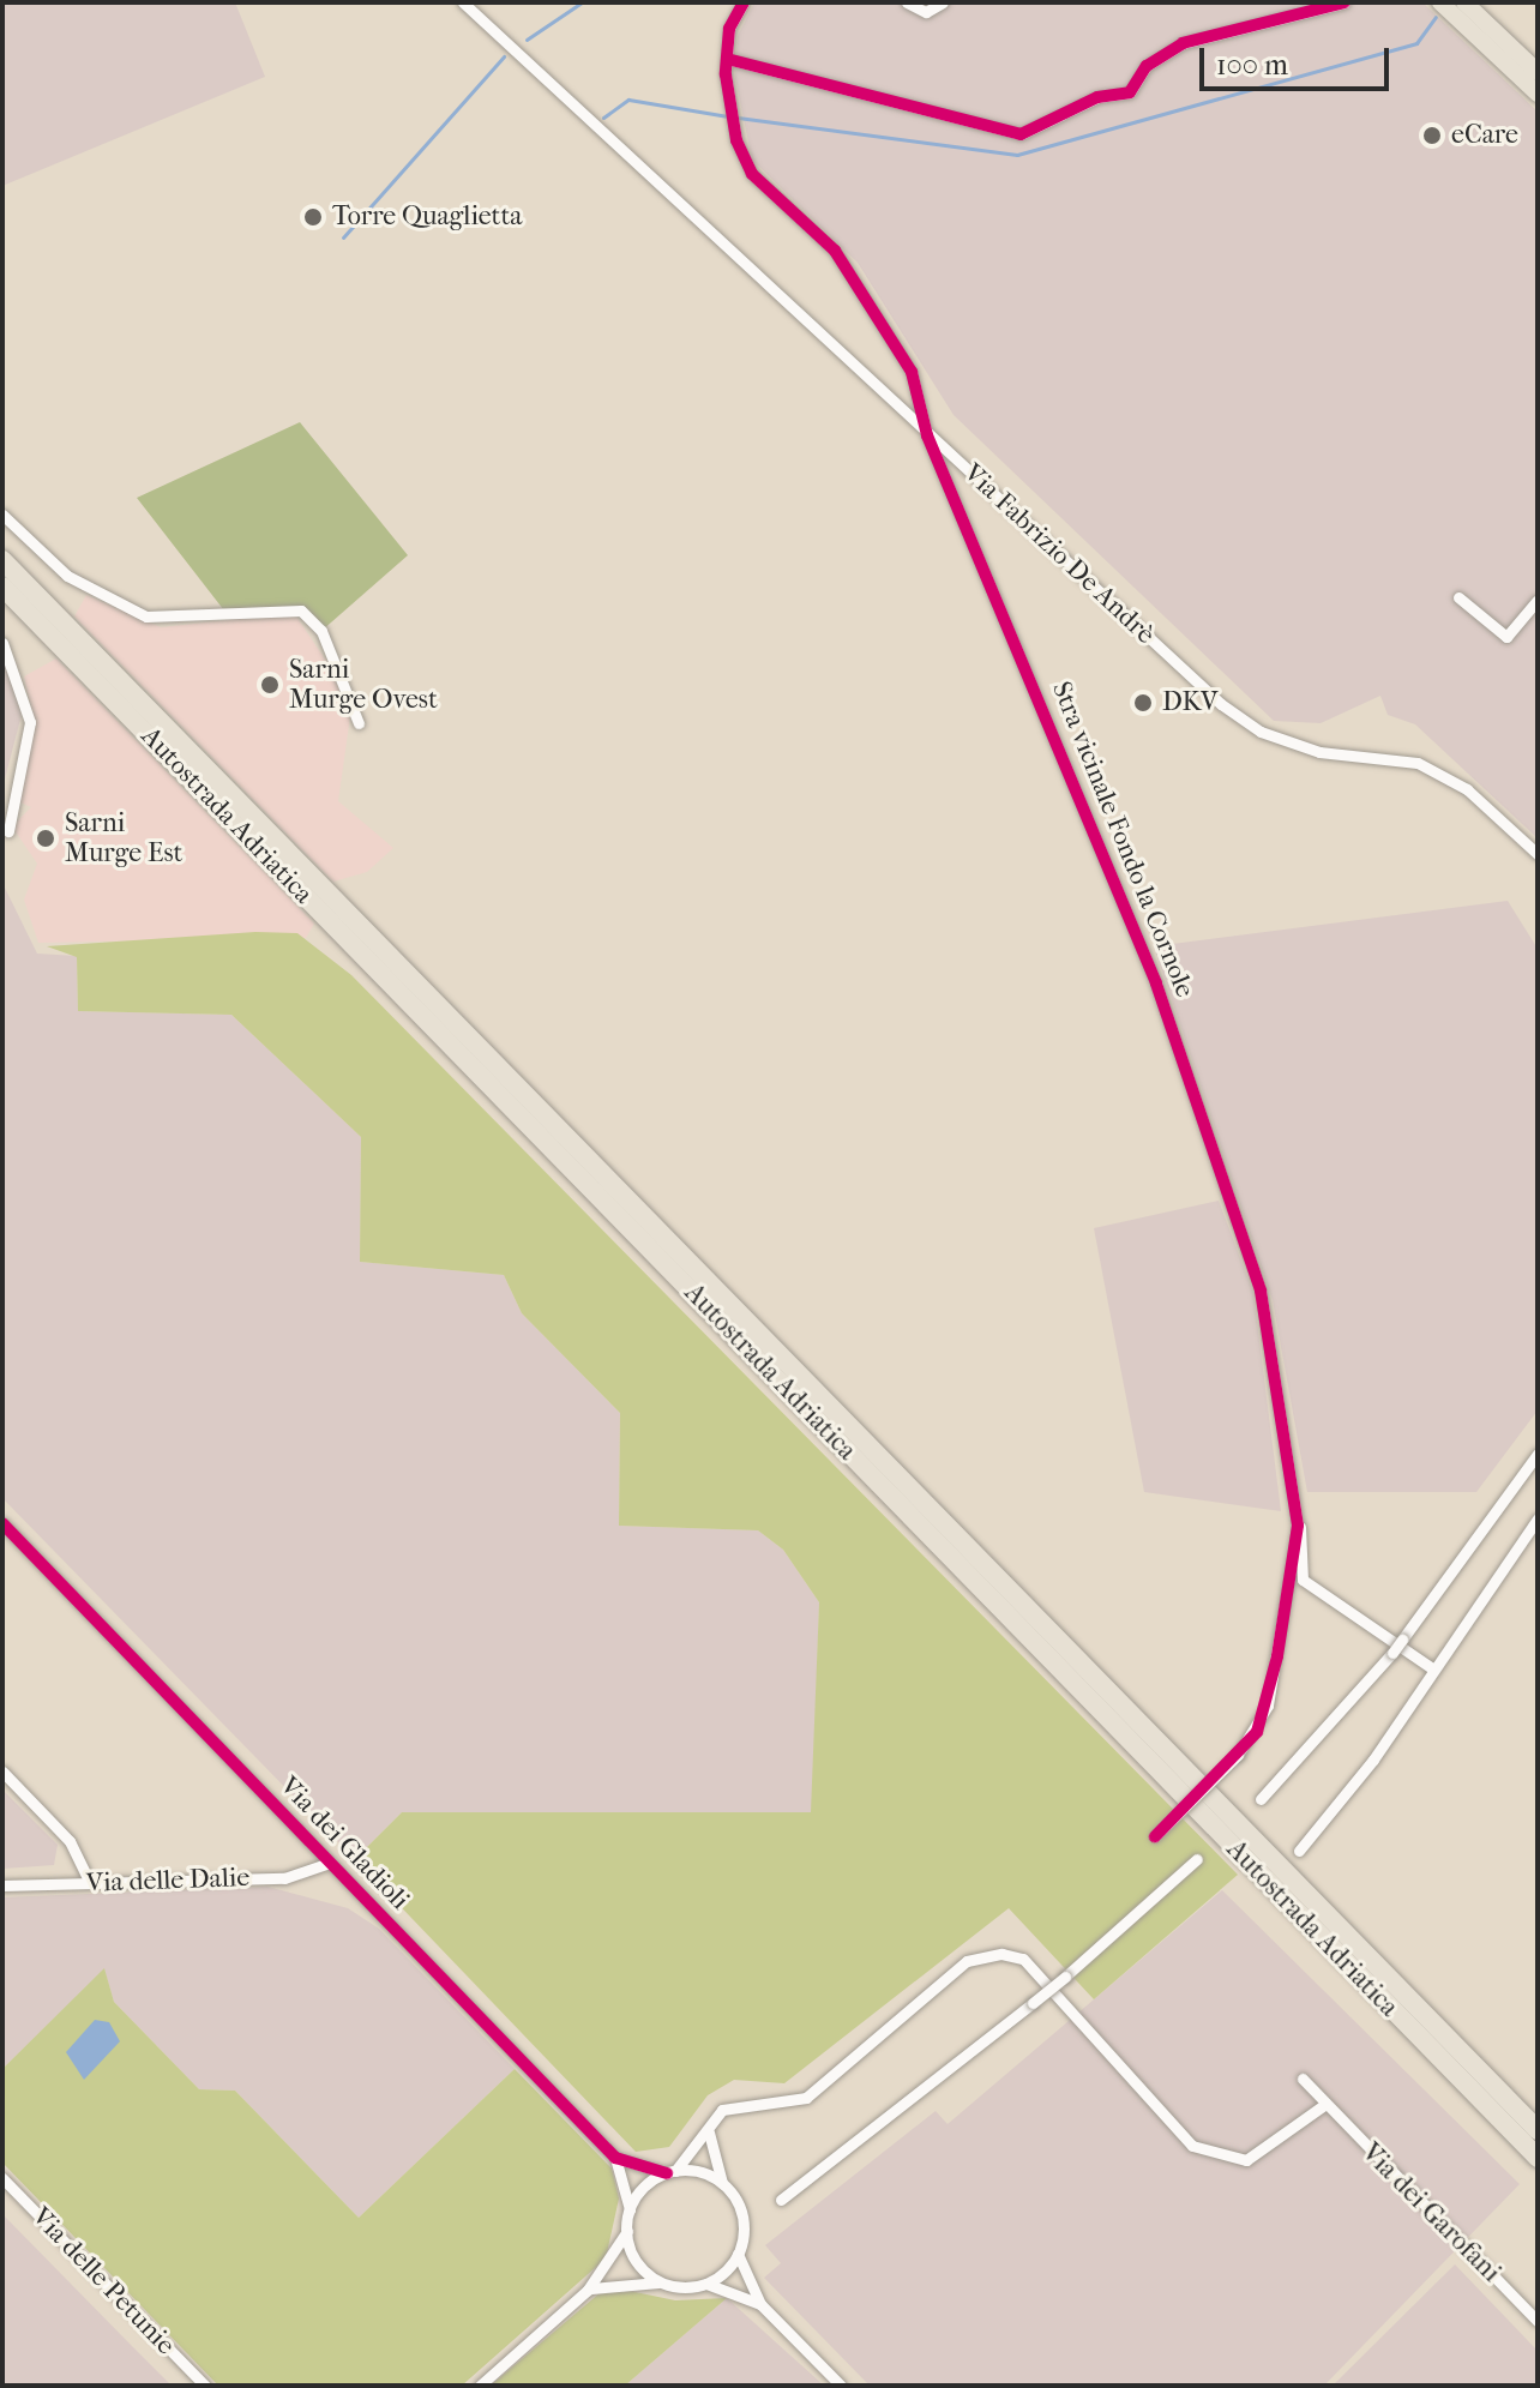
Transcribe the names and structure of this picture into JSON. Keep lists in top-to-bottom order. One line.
{"streets":{"highway":["Autostrada Adriatica"],"street":["Via Fabrizio De Andrè","Stra vicinale Fondo la Cornole","Via dei Gladioli","Via delle Dalie","Via dei Garofani","Via delle Petunie"]},"crossings":[["Via Fabrizio De Andrè","Stra vicinale Fondo la Cornole"],["Via dei Gladioli","Via delle Dalie"]],"places":["eCare","Torre Quaglietta","Sarni Murge Ovest","DKV","Sarni Murge Est"],"scale_bar":"100 m"}
